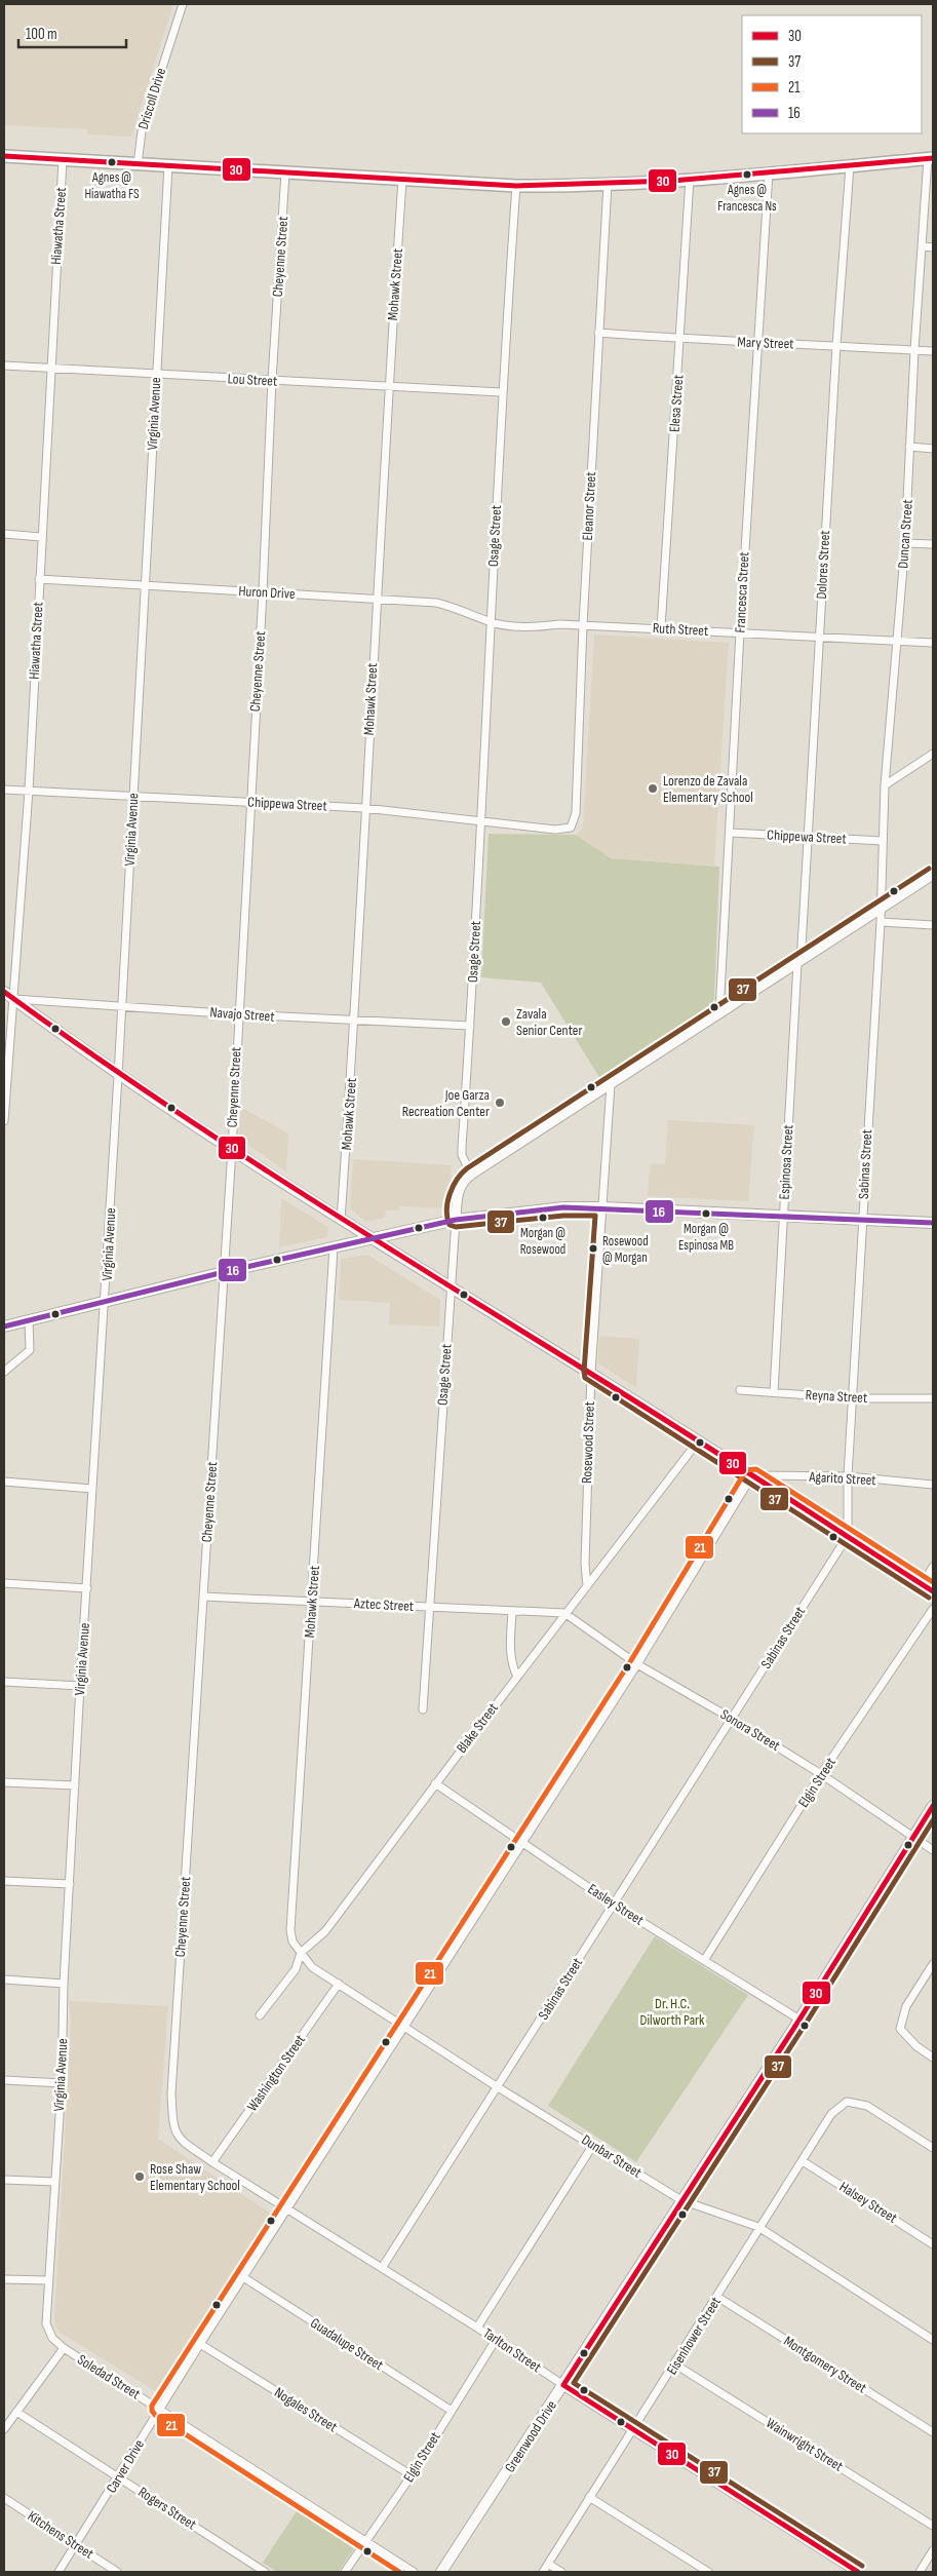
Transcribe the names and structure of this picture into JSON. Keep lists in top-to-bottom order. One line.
{"streets":{"main road":["Greenwood Drive"],"street":["Driscoll Drive","Hiawatha Street","Cheyenne Street","Mohawk Street","Mary Street","Lou Street","Elesa Street","Virginia Avenue","Eleanor Street","Duncan Street","Osage Street","Dolores Street","Huron Drive","Francesca Street","Ruth Street","Chippewa Street","Navajo Street","Espinosa Street","Sabinas Street","Reyna Street","Rosewood Street","Agarito Street","Aztec Street","Blake Street","Sonora Street","Elgin Street","Easley Street","Washington Street","Dunbar Street","Halsey Street","Eisenhower Street","Guadalupe Street","Tarlton Street","Montgomery Street","Soledad Street","Nogales Street","Wainwright Street","Carver Drive","Rogers Street","Kitchens Street"]},"crossings":[["Hiawatha Street","Lou Street"],["Hiawatha Street","Huron Drive"],["Hiawatha Street","Chippewa Street"],["Hiawatha Street","Navajo Street"],["Cheyenne Street","Lou Street"],["Cheyenne Street","Huron Drive"],["Cheyenne Street","Chippewa Street"],["Cheyenne Street","Navajo Street"],["Cheyenne Street","Aztec Street"],["Cheyenne Street","Tarlton Street"],["Mohawk Street","Lou Street"],["Mohawk Street","Huron Drive"],["Mohawk Street","Chippewa Street"],["Mohawk Street","Navajo Street"],["Mohawk Street","Aztec Street"],["Mohawk Street","Blake Street"],["Mohawk Street","Dunbar Street"],["Mary Street","Elesa Street"],["Mary Street","Eleanor Street"],["Mary Street","Duncan Street"],["Mary Street","Dolores Street"],["Mary Street","Francesca Street"],["Lou Street","Virginia Avenue"],["Lou Street","Osage Street"],["Elesa Street","Ruth Street"],["Virginia Avenue","Huron Drive"],["Virginia Avenue","Chippewa Street"],["Virginia Avenue","Navajo Street"],["Virginia Avenue","Soledad Street"],["Eleanor Street","Ruth Street"],["Eleanor Street","Chippewa Street"],["Duncan Street","Ruth Street"],["Duncan Street","Chippewa Street"],["Duncan Street","Sabinas Street"],["Osage Street","Huron Drive"],["Osage Street","Ruth Street"],["Osage Street","Chippewa Street"],["Osage Street","Navajo Street"],["Osage Street","Aztec Street"],["Dolores Street","Ruth Street"],["Dolores Street","Chippewa Street"],["Dolores Street","Espinosa Street"],["Huron Drive","Ruth Street"],["Francesca Street","Ruth Street"],["Francesca Street","Chippewa Street"],["Espinosa Street","Reyna Street"],["Sabinas Street","Reyna Street"],["Sabinas Street","Agarito Street"],["Sabinas Street","Sonora Street"],["Sabinas Street","Easley Street"],["Sabinas Street","Dunbar Street"],["Sabinas Street","Tarlton Street"],["Rosewood Street","Blake Street"],["Agarito Street","Carver Drive"],["Aztec Street","Blake Street"],["Aztec Street","Sonora Street"],["Blake Street","Sonora Street"],["Blake Street","Easley Street"],["Blake Street","Dunbar Street"],["Sonora Street","Elgin Street"],["Sonora Street","Greenwood Drive"],["Sonora Street","Carver Drive"],["Elgin Street","Easley Street"],["Elgin Street","Guadalupe Street"],["Elgin Street","Tarlton Street"],["Elgin Street","Soledad Street"],["Elgin Street","Nogales Street"],["Easley Street","Greenwood Drive"],["Easley Street","Carver Drive"],["Washington Street","Dunbar Street"],["Washington Street","Tarlton Street"],["Dunbar Street","Eisenhower Street"],["Dunbar Street","Greenwood Drive"],["Dunbar Street","Carver Drive"],["Halsey Street","Eisenhower Street"],["Eisenhower Street","Tarlton Street"],["Eisenhower Street","Montgomery Street"],["Eisenhower Street","Wainwright Street"],["Guadalupe Street","Carver Drive"],["Tarlton Street","Greenwood Drive"],["Tarlton Street","Carver Drive"],["Soledad Street","Carver Drive"],["Nogales Street","Carver Drive"],["Carver Drive","Rogers Street"],["Carver Drive","Kitchens Street"]],"parks":["Dr. H.C. Dilworth Park"],"places":["Agnes @ Hiawatha FS","Agnes @ Francesca Ns","Lorenzo de Zavala Elementary School","Zavala Senior Center","Joe Garza Recreation Center","Morgan @ Espinosa MB","Morgan @ Rosewood","Rosewood @ Morgan","Rose Shaw Elementary School"],"lines":["transit line 30","transit line 37","transit line 16","transit line 21"],"legend":["30","37","21","16"],"scale_bar":"100 m"}
